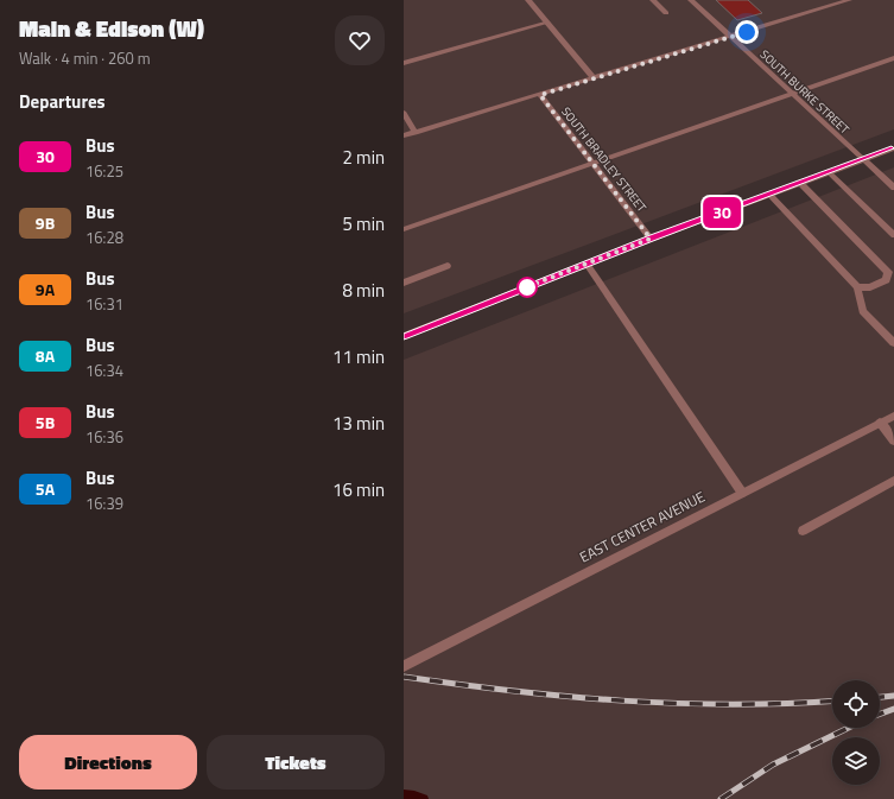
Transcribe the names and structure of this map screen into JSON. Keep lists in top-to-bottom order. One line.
{"streets":{"street":["SOUTH BURKE STREET","SOUTH BRADLEY STREET","EAST CENTER AVENUE"]},"lines":["bus line 30"],"page":{"heading":[["Main & Edison (W)","Walk · 4 min · 260 m"],"Departures"],"on_map":"30","list":[{"mark":"30","name":"Bus","note":"16:25","value":"2 min"},{"mark":"9B","name":"Bus","note":"16:28","value":"5 min"},{"mark":"9A","name":"Bus","note":"16:31","value":"8 min"},{"mark":"8A","name":"Bus","note":"16:34","value":"11 min"},{"mark":"5B","name":"Bus","note":"16:36","value":"13 min"},{"mark":"5A","name":"Bus","note":"16:39","value":"16 min"}],"buttons":["Directions","Tickets"]}}
